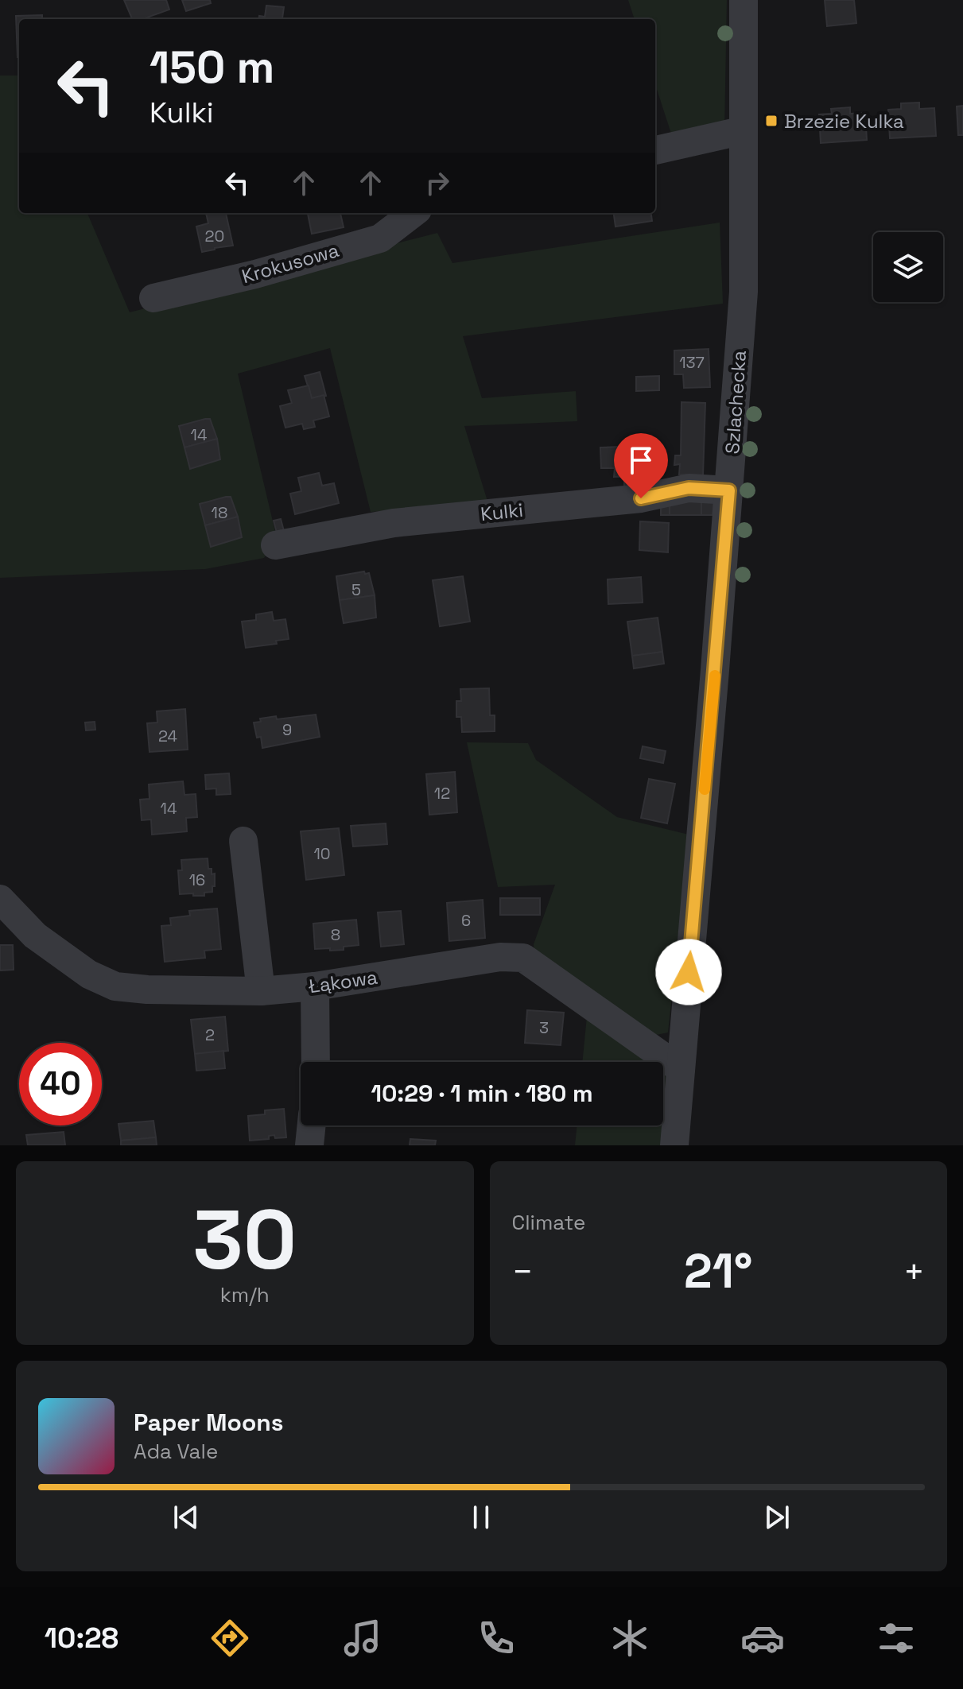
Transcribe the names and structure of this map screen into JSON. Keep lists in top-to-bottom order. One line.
{"streets":{"street":["Krokusowa","Szlachecka","Kulki","Łąkowa"]},"crossings":[["Szlachecka","Kulki"],["Szlachecka","Łąkowa"]],"places":{"transit":["Brzezie Kulka"]},"house_numbers":["20","137","14","18","5","9","24","12","14","10","16","6","8","3","2"],"page":{"turn":["150 m","Kulki"],"limit":"40","trip":"10:29 · 1 min · 180 m","tile":[["30","km/h"],"Climate"],"heat":["−","21°","+"],"song":["Paper Moons","Ada Vale"],"tabs":"10:28"}}
